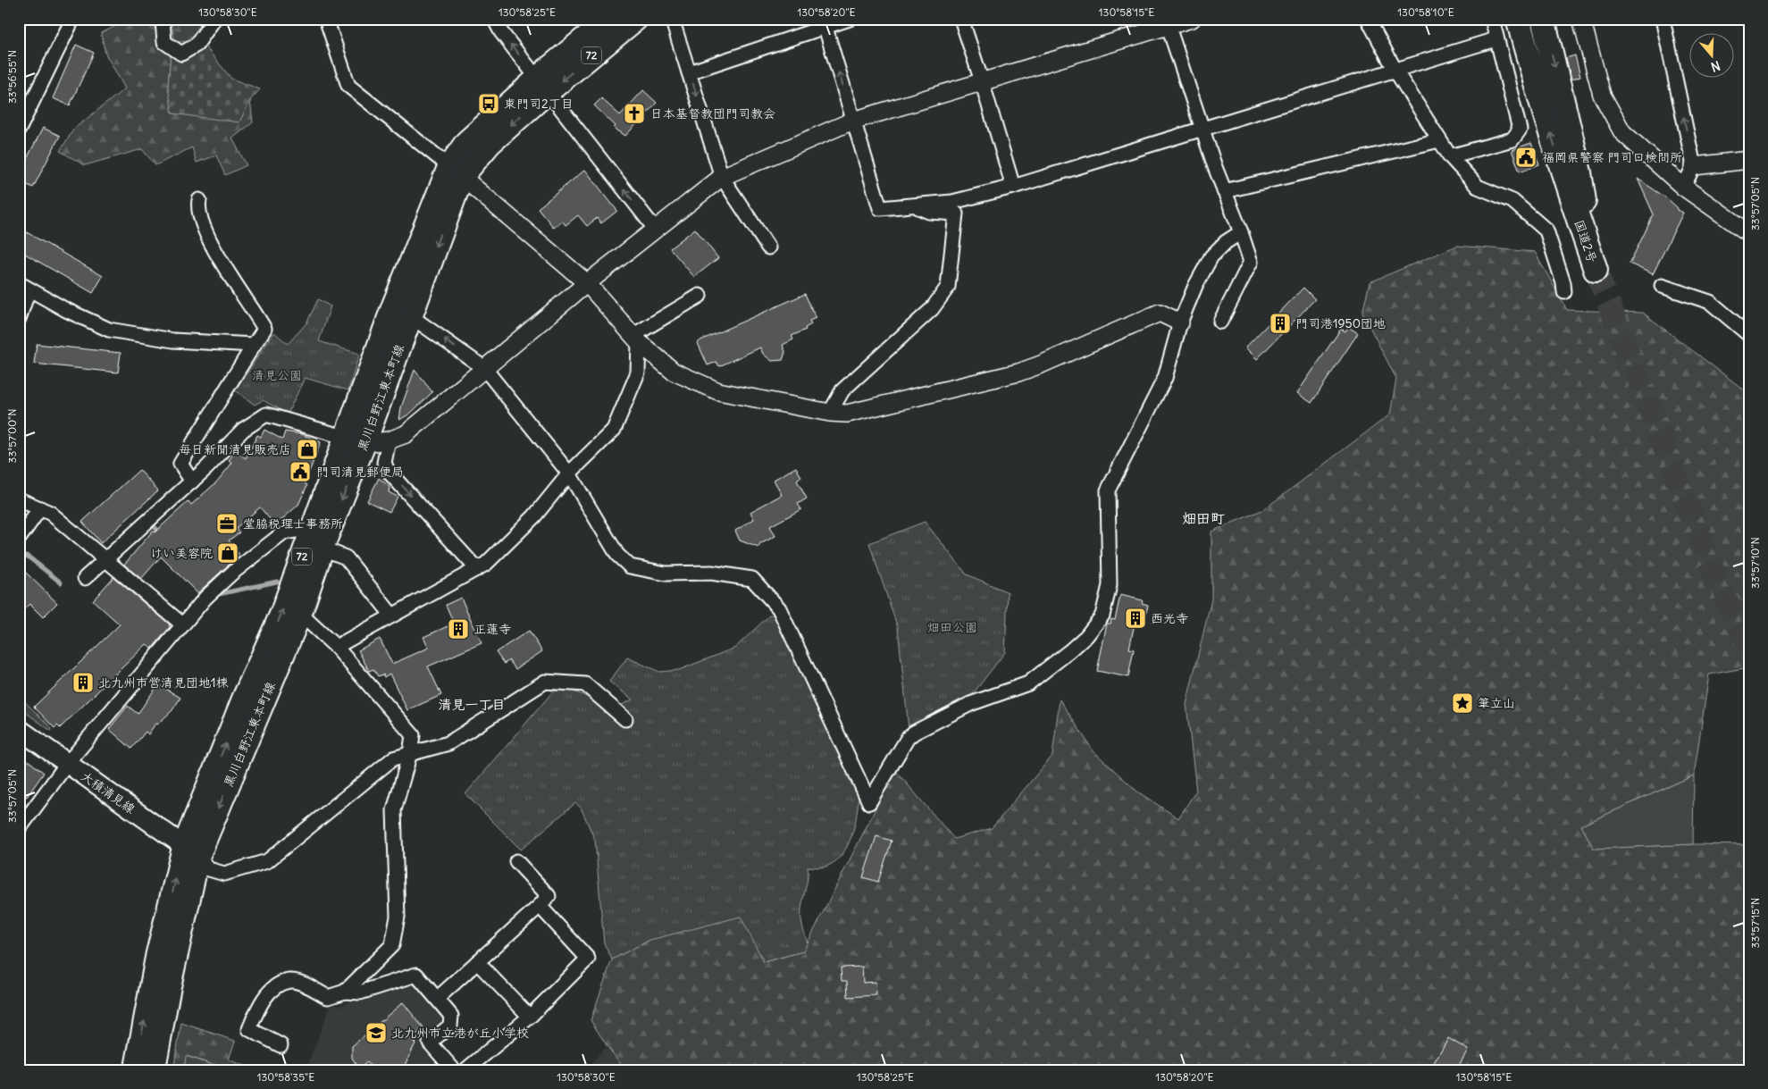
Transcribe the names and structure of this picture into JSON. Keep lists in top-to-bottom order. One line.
{"streets":{"highway":["国道2号"],"main road":["72","黒川白野江東本町線","大積清見線"]},"crossings":[["黒川白野江東本町線","大積清見線"]],"districts":["畑田町","清見一丁目"],"parks":["清見公園","畑田公園"],"places":{"bus stop":["東門司2丁目"],"church":["日本基督教団門司教会"],"public building":["福岡県警察 門司口検問所","門司清見郵便局"],"building":["門司港1950団地","西光寺","正蓮寺","北九州市営清見団地1棟"],"shop":["毎日新聞清見販売店","けい美容院"],"office":["堂脇税理士事務所"],"place":["筆立山"],"school or university":["北九州市立港が丘小学校"]},"north":"bottom","coordinates":["130°58'30\"E","130°58'25\"E","130°58'20\"E","130°58'15\"E","130°58'10\"E","33°56'55\"N","33°57'05\"N","33°57'00\"N","33°57'10\"N","33°57'15\"N","130°58'35\"E"]}
